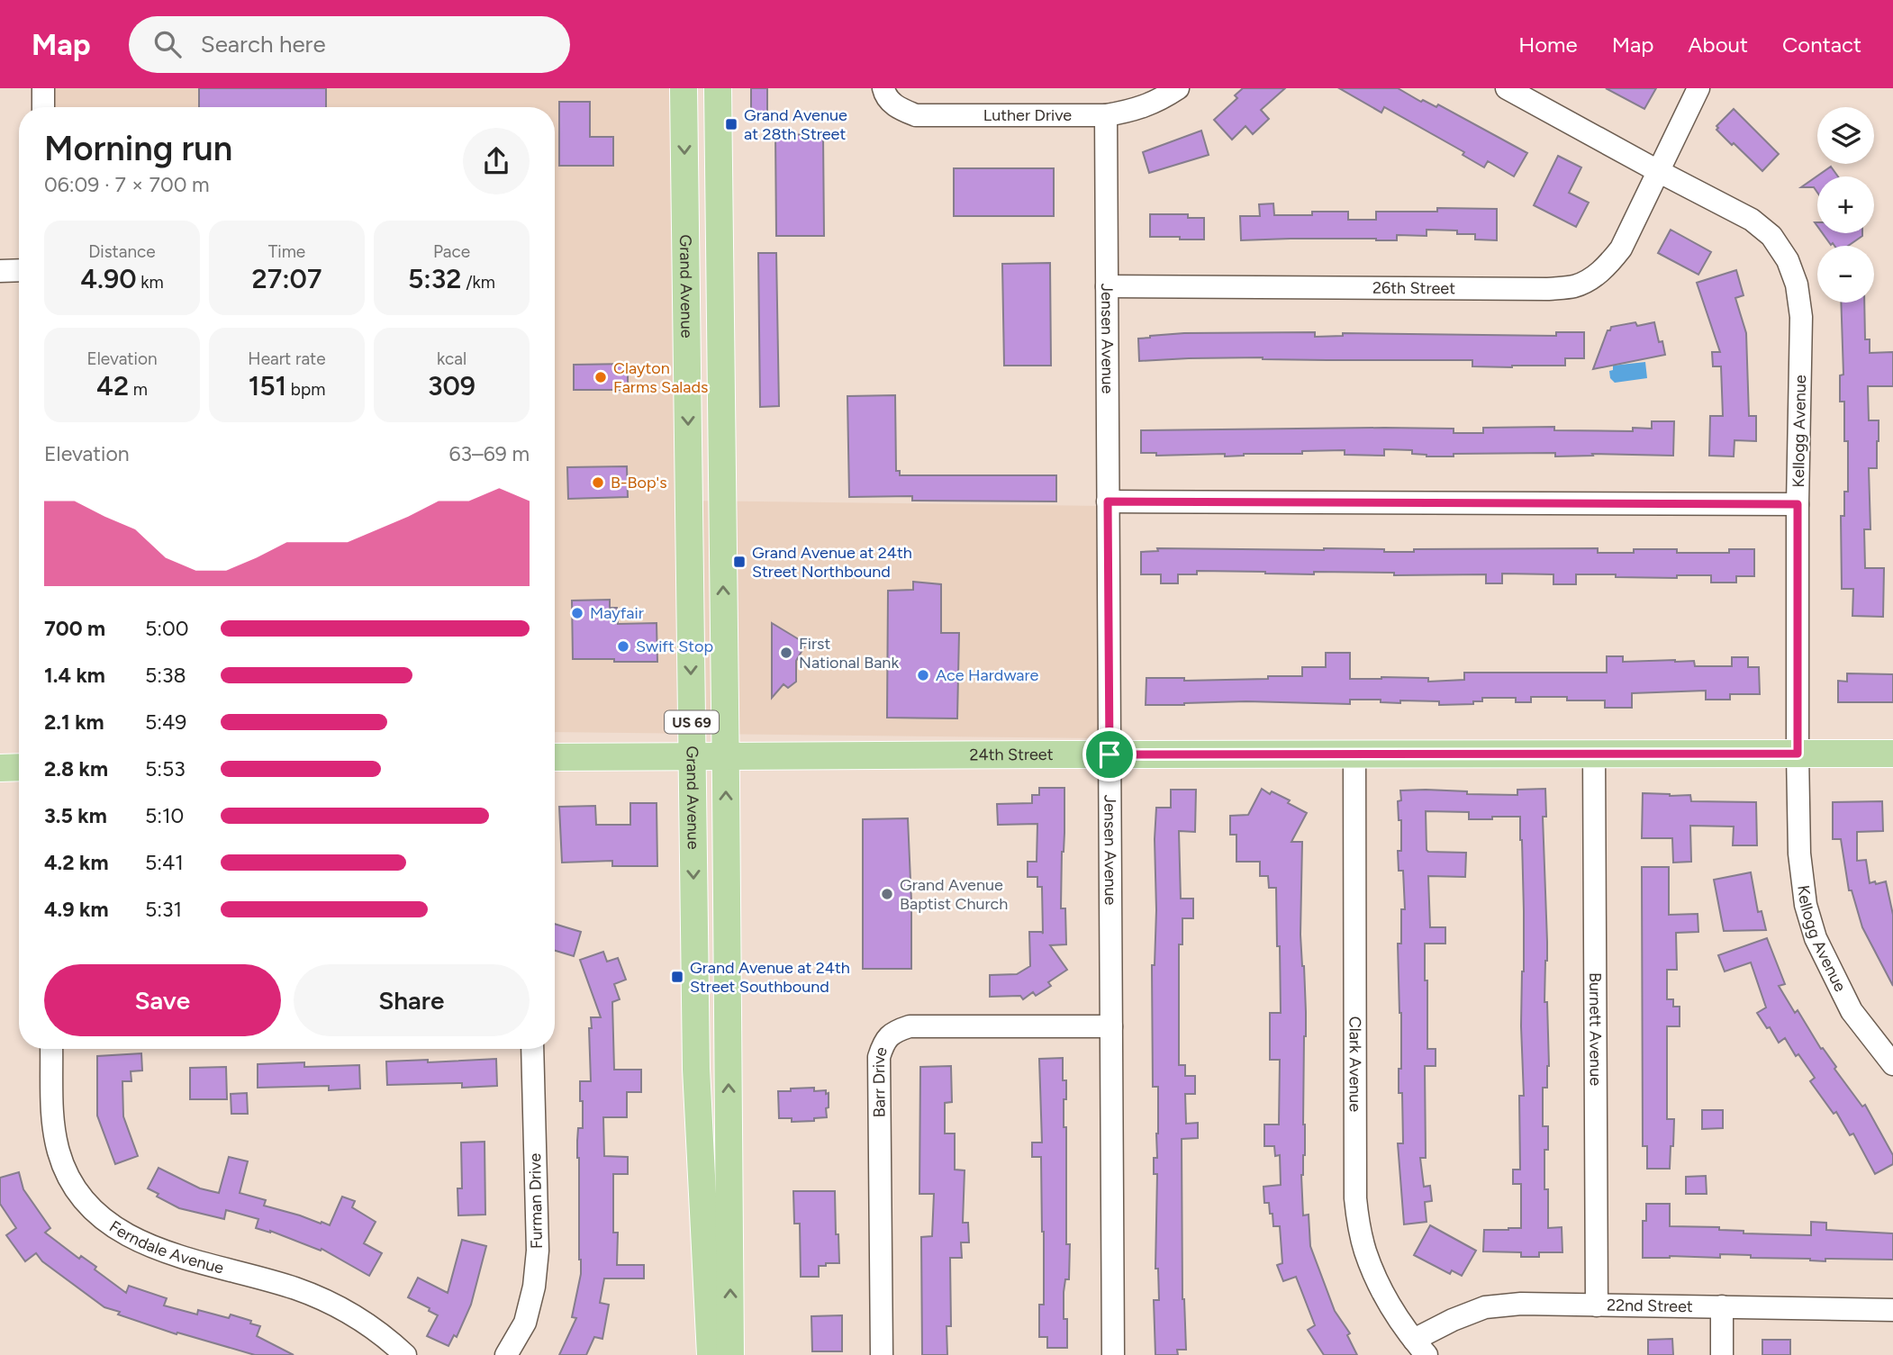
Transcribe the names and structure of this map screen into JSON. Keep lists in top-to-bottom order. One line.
{"streets":{"main road":["Grand Avenue","US 69","24th Street"],"street":["Luther Drive","26th Street","Jensen Avenue","Kellogg Avenue","Burnett Avenue","Clark Avenue","Barr Drive","Furman Drive","Ferndale Avenue","22nd Street"]},"crossings":[["Luther Drive","Jensen Avenue"],["Grand Avenue","24th Street"],["26th Street","Jensen Avenue"],["26th Street","Kellogg Avenue"],["Jensen Avenue","24th Street"],["Jensen Avenue","Barr Drive"],["Kellogg Avenue","24th Street"],["24th Street","Burnett Avenue"],["24th Street","Clark Avenue"],["Burnett Avenue","22nd Street"],["Clark Avenue","22nd Street"]],"places":{"transit":["Grand Avenue at 28th Street","Grand Avenue at 24th Street Northbound","Grand Avenue at 24th Street Southbound"],"other":["Clayton Farms Salads","B-Bop's","Mayfair","Swift Stop","First National Bank","Ace Hardware","Grand Avenue Baptist Church"]},"page":{"header":"Map","search":"Search here","nav":["Home","Map","About","Contact"],"map_buttons":["+","−"],"heading":["Morning run","06:09 · 7 × 700 m"],"stats":[["Distance","4.90 km"],["Time","27:07"],["Pace","5:32 /km"],["Elevation","42 m"],["Heart rate","151 bpm"],["kcal","309"]],"chart":["Elevation","63–69 m"],"list":[{"name":"700 m","note":"5:00"},{"name":"1.4 km","note":"5:38"},{"name":"2.1 km","note":"5:49"},{"name":"2.8 km","note":"5:53"},{"name":"3.5 km","note":"5:10"},{"name":"4.2 km","note":"5:41"},{"name":"4.9 km","note":"5:31"}],"buttons":["Save","Share"]}}
